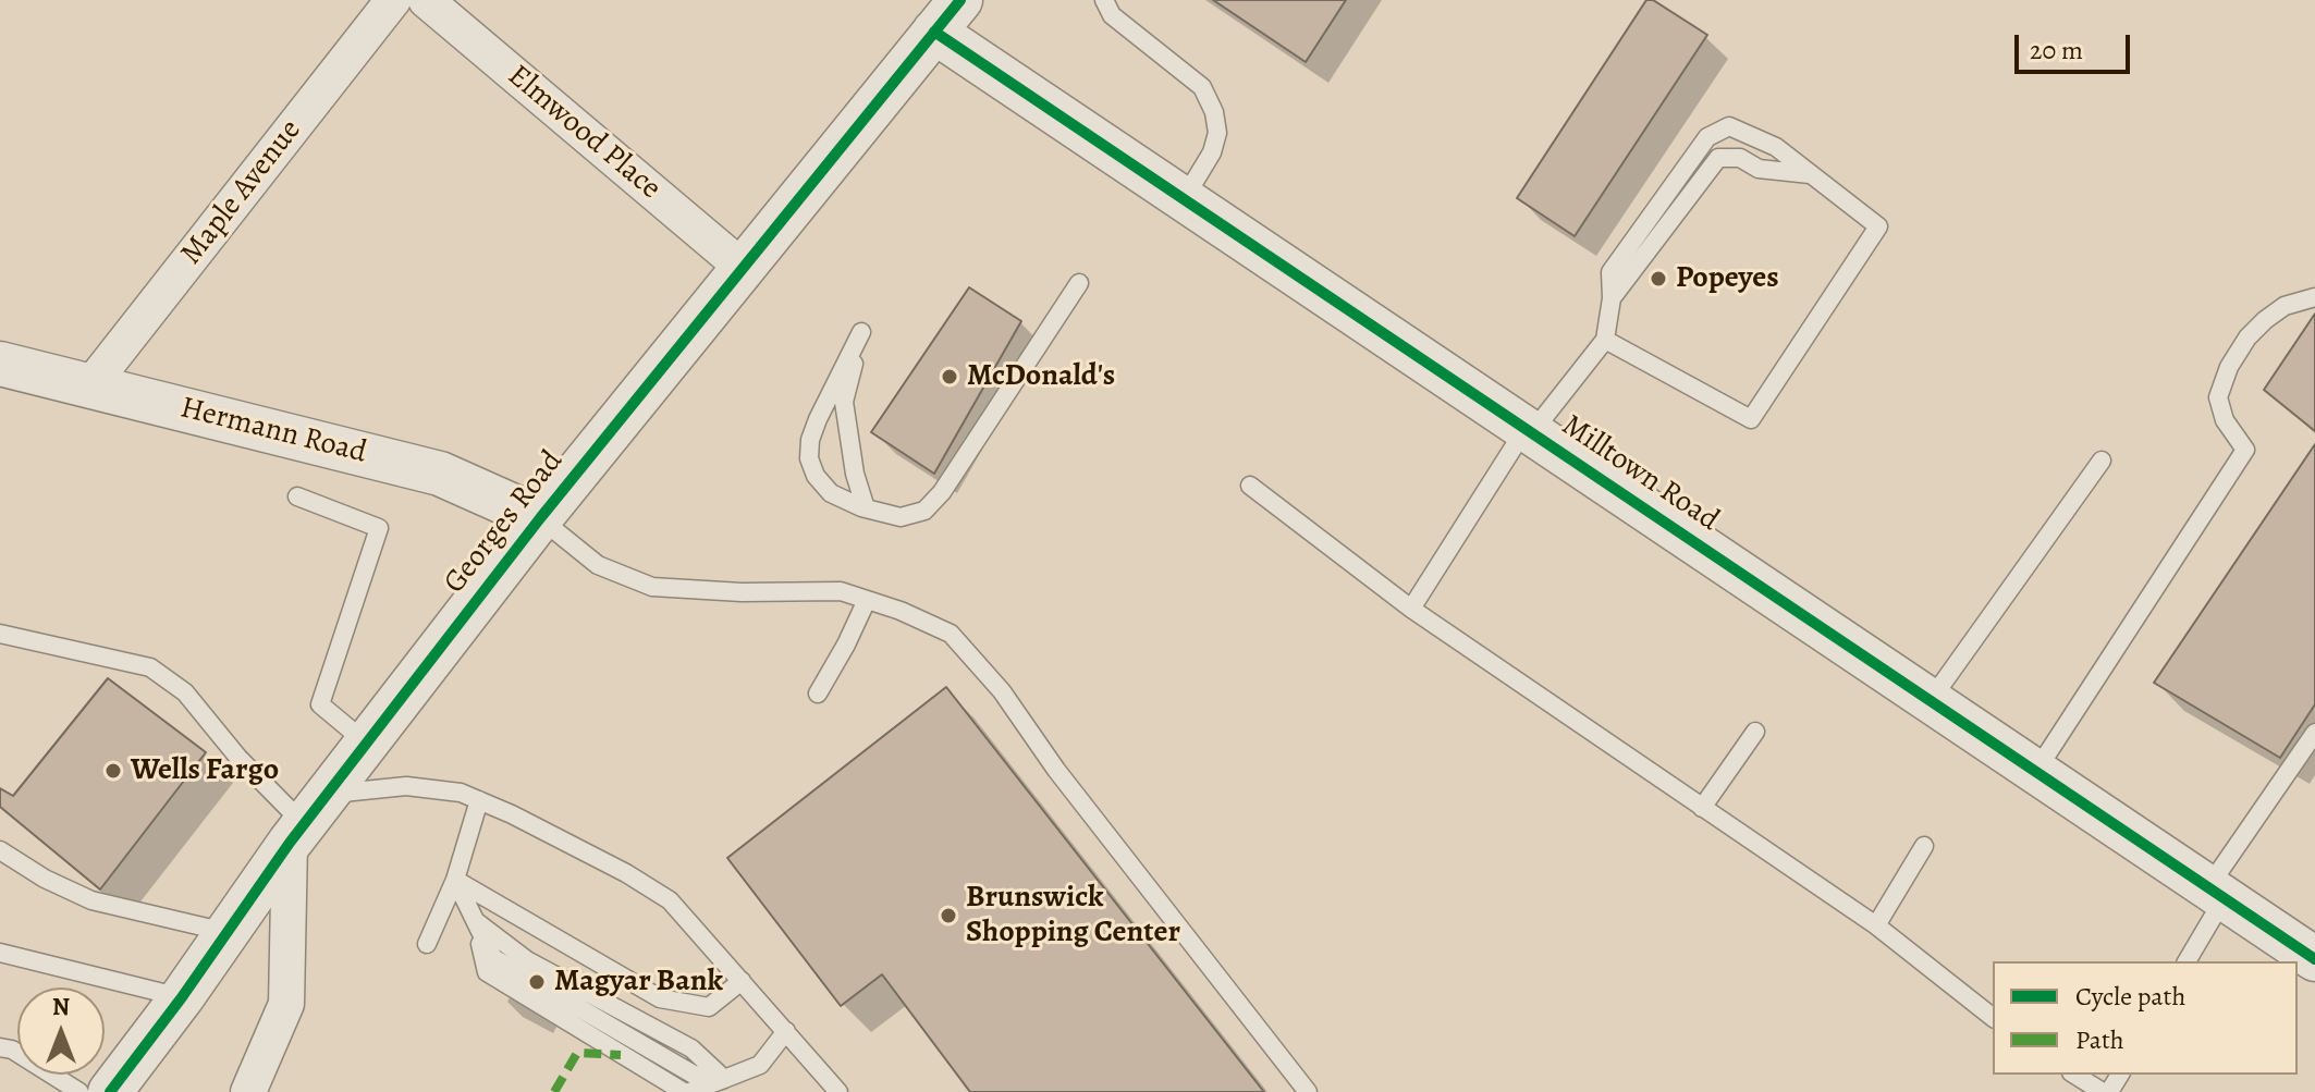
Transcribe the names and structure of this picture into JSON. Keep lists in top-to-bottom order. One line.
{"streets":{"street":["Elmwood Place","Maple Avenue","Hermann Road","Milltown Road","Georges Road"]},"crossings":[["Elmwood Place","Georges Road"],["Maple Avenue","Hermann Road"],["Hermann Road","Georges Road"],["Milltown Road","Georges Road"]],"places":["Popeyes","McDonald's","Wells Fargo","Brunswick Shopping Center","Magyar Bank"],"legend":["Cycle path","Path"],"scale_bar":"20 m","north":"top"}
